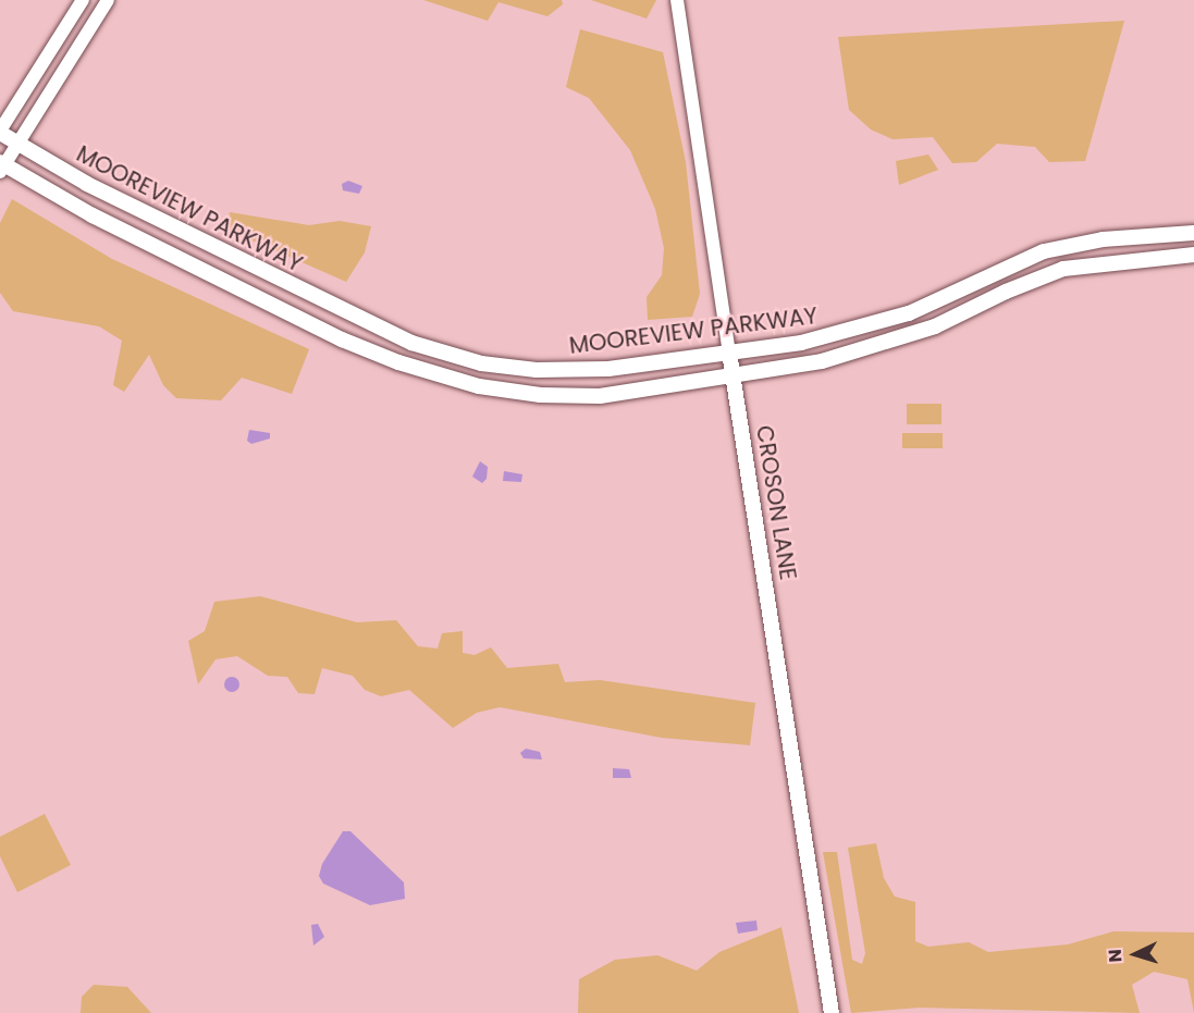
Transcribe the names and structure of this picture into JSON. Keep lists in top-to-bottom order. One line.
{"streets":{"main road":["MOOREVIEW PARKWAY","CROSON LANE"]},"crossings":[["MOOREVIEW PARKWAY","CROSON LANE"]],"north":"left"}
